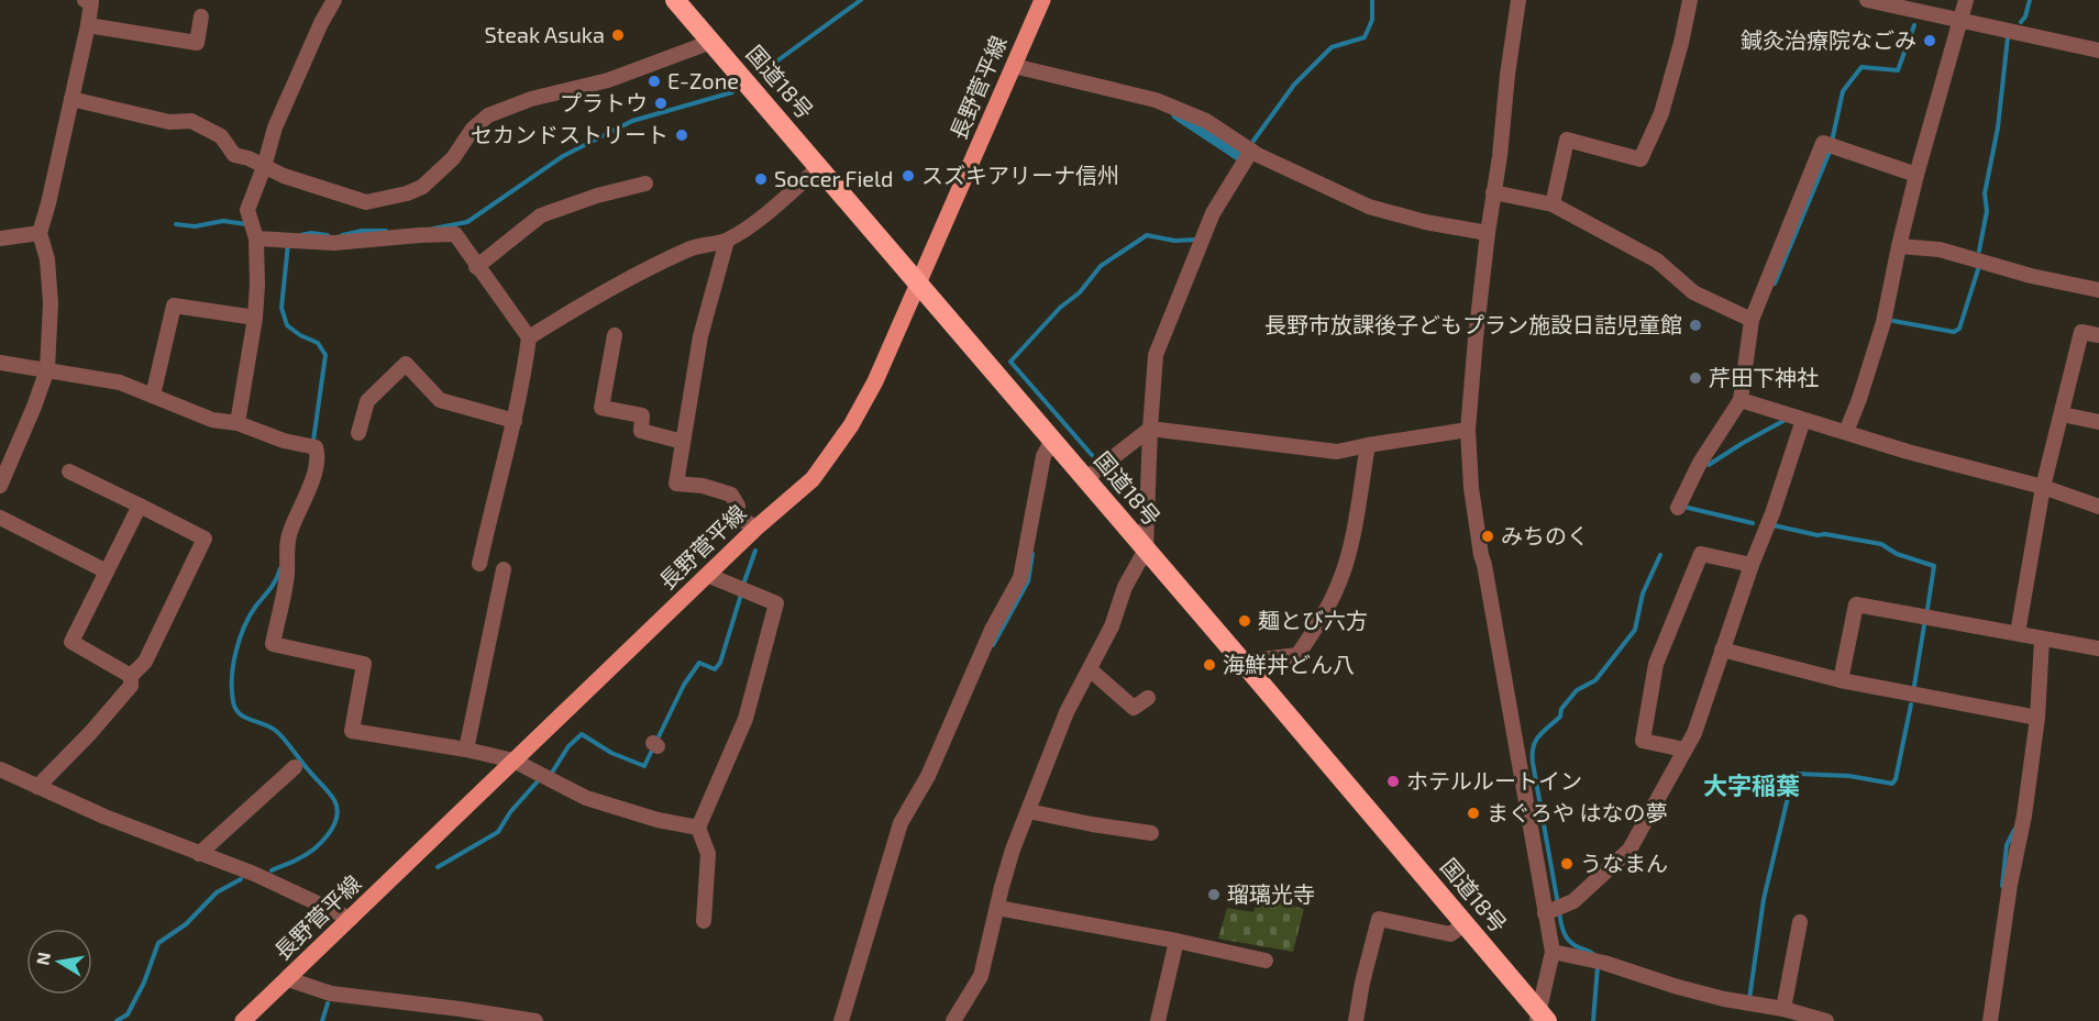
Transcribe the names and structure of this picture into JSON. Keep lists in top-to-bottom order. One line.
{"streets":{"highway":["国道18号"],"main road":["長野菅平線"]},"crossings":[["国道18号","長野菅平線"]],"districts":["大字稲葉"],"places":["Steak Asuka","鍼灸治療院なごみ","E-Zone","プラトウ","セカンドストリート","スズキアリーナ信州","Soccer Field","長野市放課後子どもプラン施設日詰児童館","芹田下神社","みちのく","麺とび六方","海鮮丼どん八","ホテルルートイン","まぐろや はなの夢","うなまん","瑠璃光寺"],"north":"left"}
